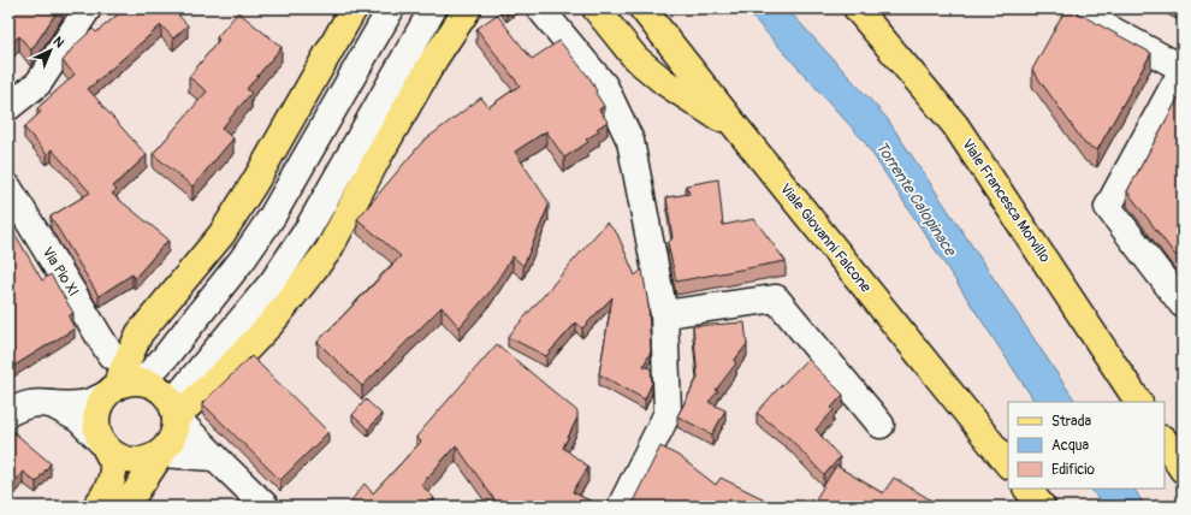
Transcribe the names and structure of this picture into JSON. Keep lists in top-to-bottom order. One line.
{"streets":{"main road":["Viale Francesca Morvillo","Viale Giovanni Falcone"],"street":["Via Pio XI"]},"water":["Torrente Calopinace"],"legend":["Strada","Acqua","Edificio"],"north":"top right"}
